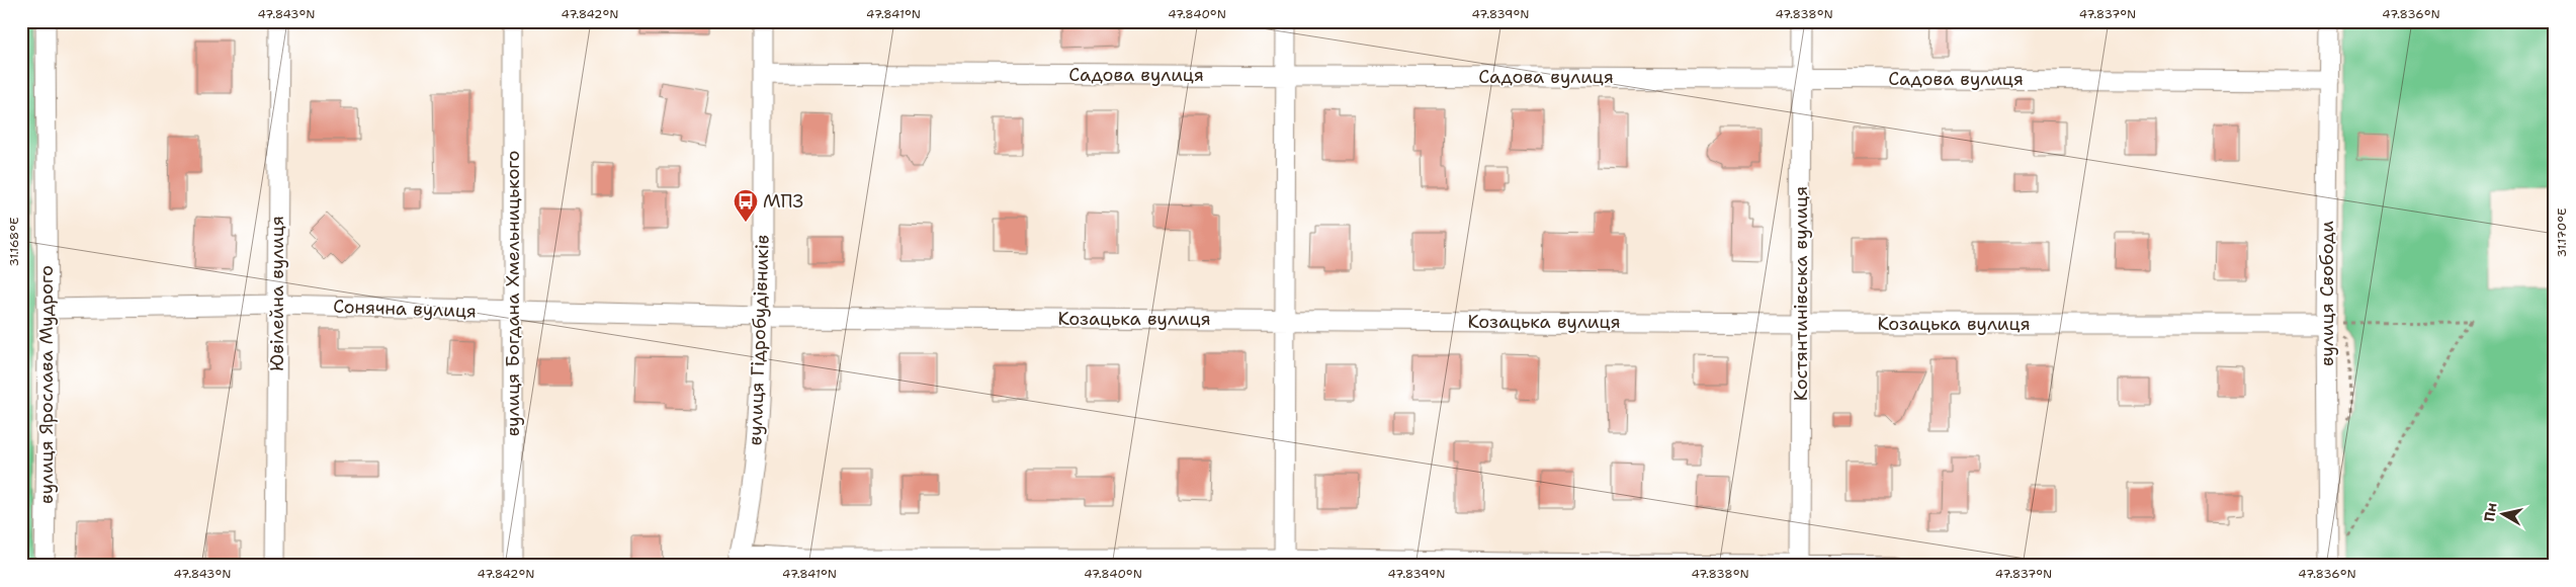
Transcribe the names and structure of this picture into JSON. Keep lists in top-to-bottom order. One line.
{"streets":{"street":["Садова вулиця","Ювілейна вулиця","вулиця Богдана Хмельницького","Костянтинівська вулиця","вулиця Свободи","Сонячна вулиця","Козацька вулиця","вулиця Гідробудівників","вулиця Ярослава Мудрого"]},"crossings":[["Садова вулиця","Костянтинівська вулиця"],["Садова вулиця","вулиця Свободи"],["Садова вулиця","вулиця Гідробудівників"],["Ювілейна вулиця","Сонячна вулиця"],["вулиця Богдана Хмельницького","Сонячна вулиця"],["Костянтинівська вулиця","Козацька вулиця"],["вулиця Свободи","Козацька вулиця"],["Сонячна вулиця","Козацька вулиця"],["Сонячна вулиця","вулиця Гідробудівників"],["Сонячна вулиця","вулиця Ярослава Мудрого"],["Козацька вулиця","вулиця Гідробудівників"]],"places":{"bus stop":["МПЗ"]},"north":"left","coordinates":["47.843°N","47.842°N","47.841°N","47.840°N","47.839°N","47.838°N","47.837°N","47.836°N","31.170°E","31.168°E"]}
